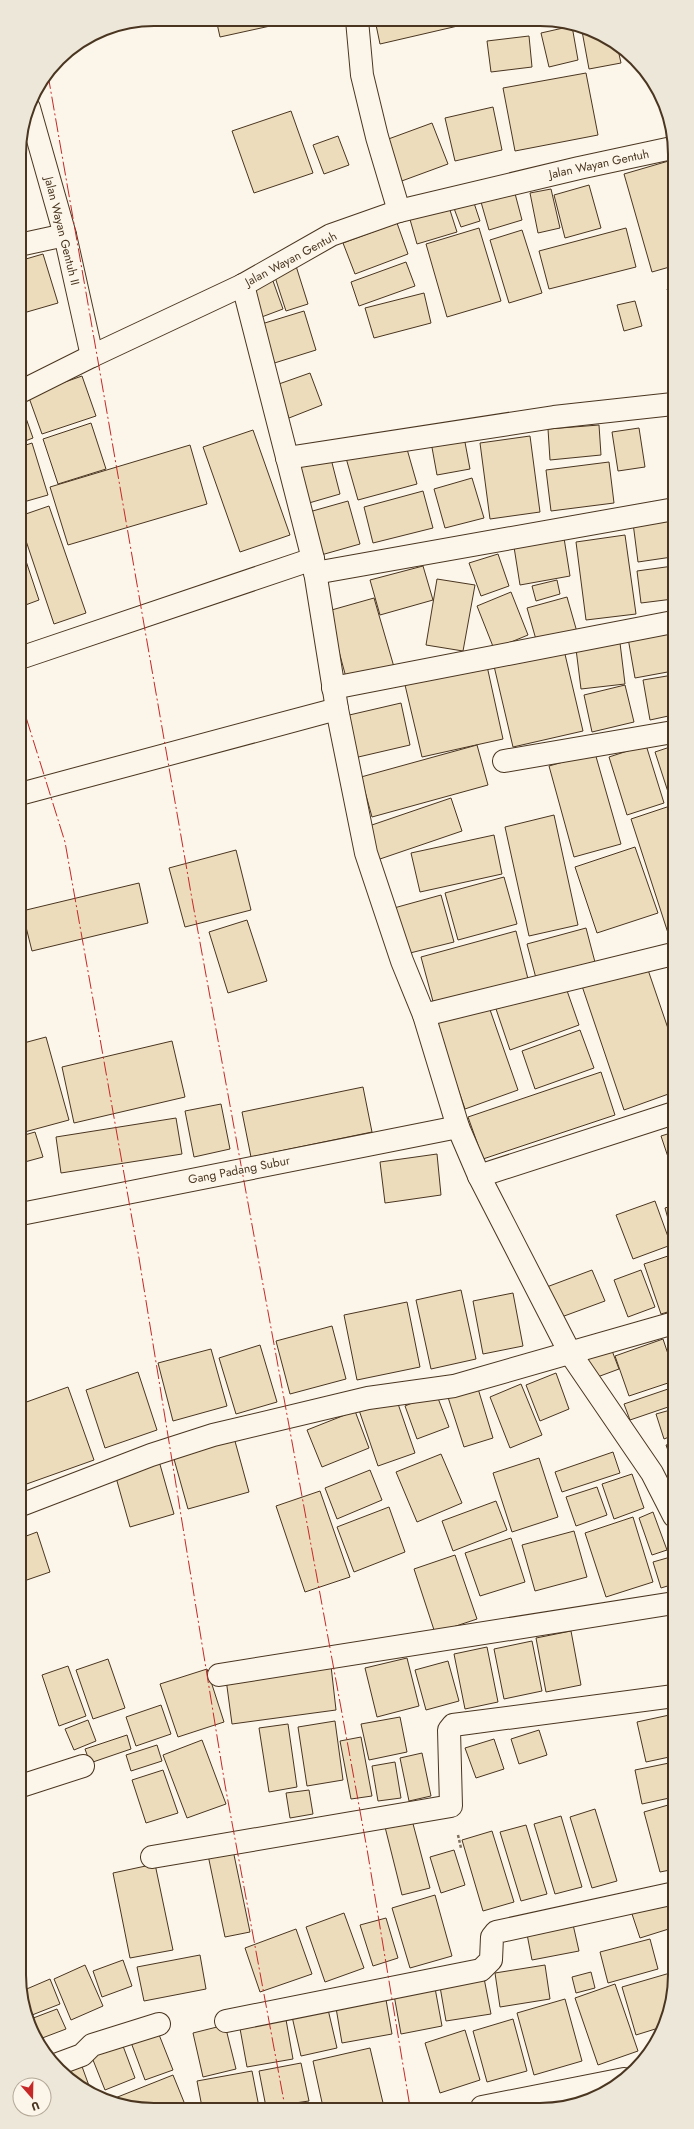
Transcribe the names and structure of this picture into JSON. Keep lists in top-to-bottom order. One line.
{"streets":{"street":["Jalan Wayan Gentuh","Jalan Wayan Gentuh II","Gang Padang Subur"]},"crossings":[["Jalan Wayan Gentuh","Jalan Wayan Gentuh II"]],"north":"bottom"}
